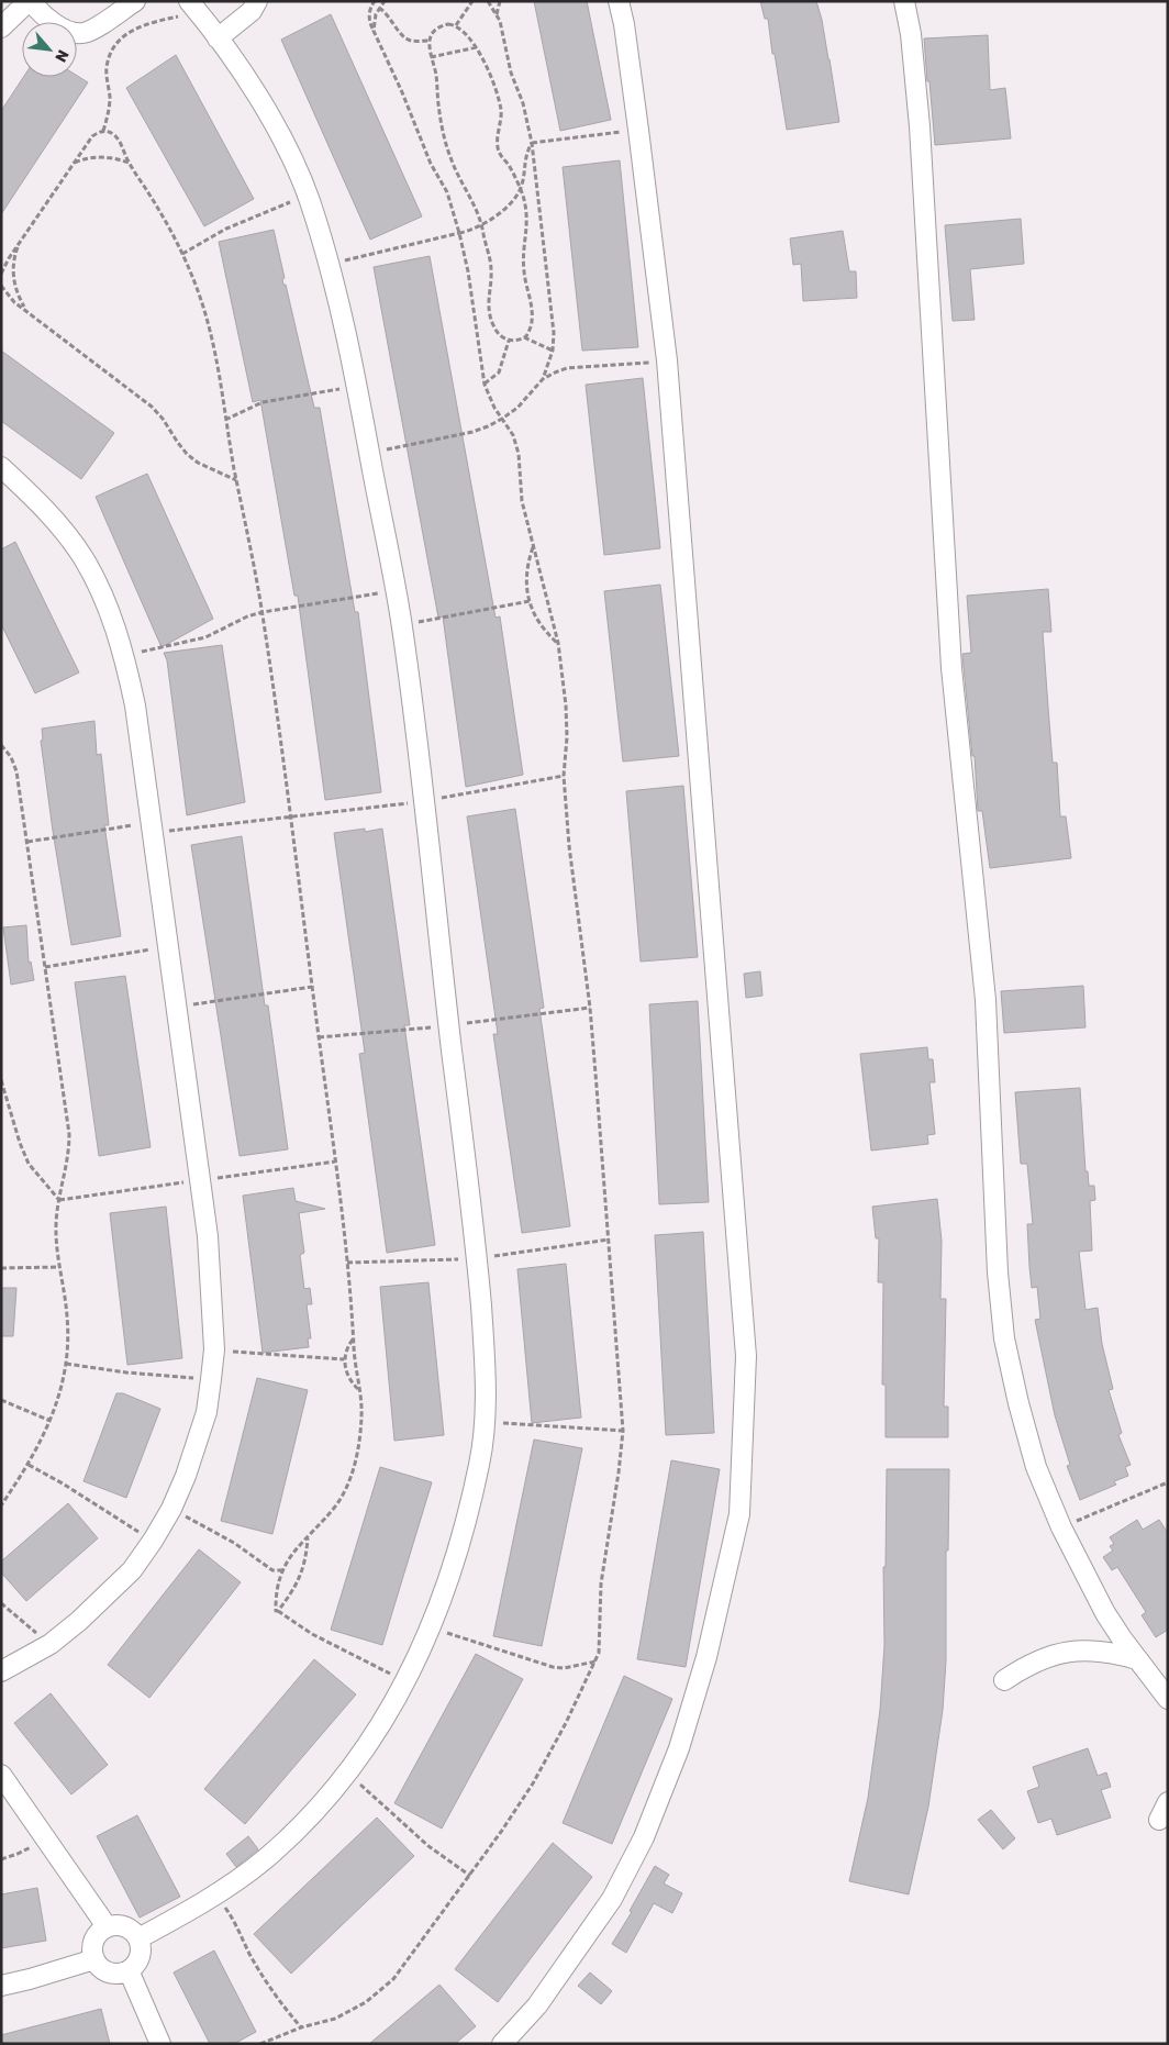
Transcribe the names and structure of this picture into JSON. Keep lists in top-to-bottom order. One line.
{"north":"bottom right"}
